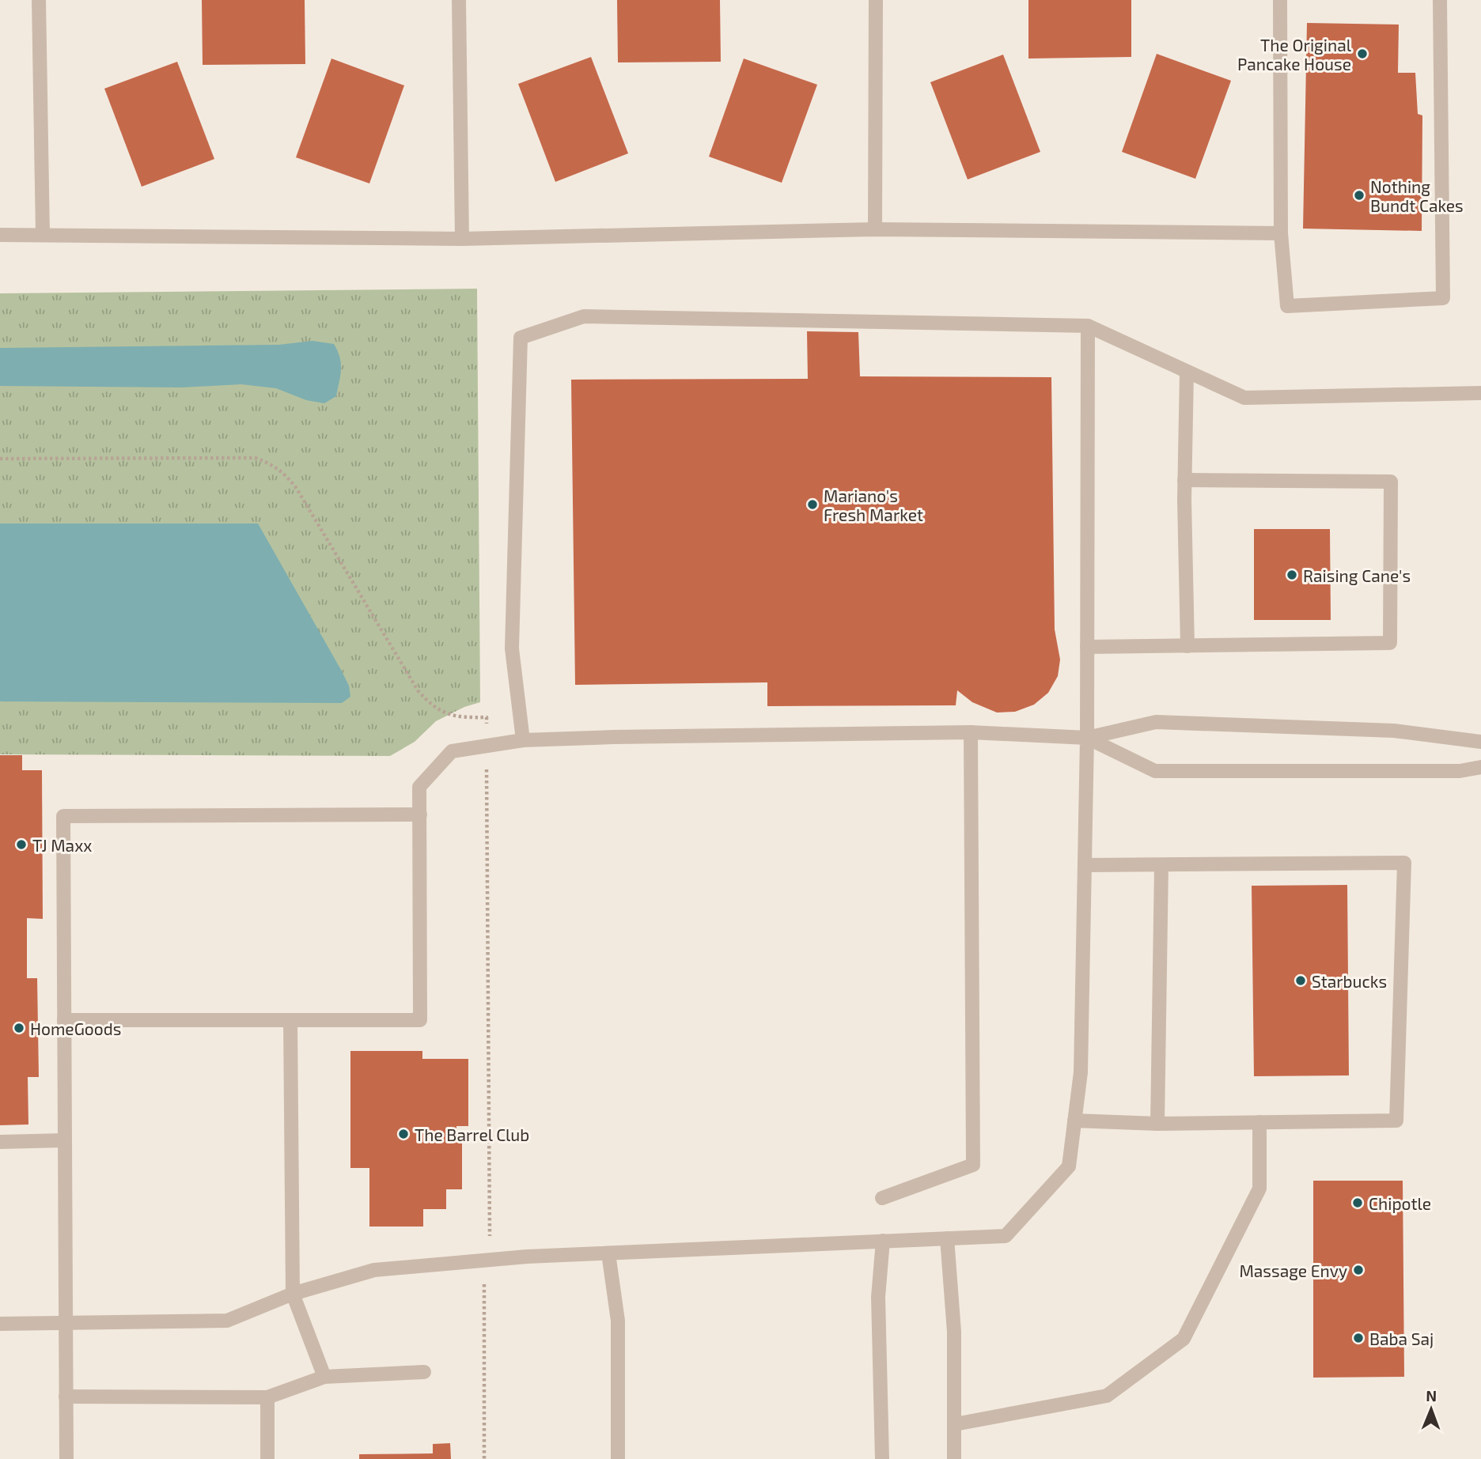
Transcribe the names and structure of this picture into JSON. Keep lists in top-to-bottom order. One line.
{"places":["The Original Pancake House","Nothing Bundt Cakes","Mariano's Fresh Market","Raising Cane's","TJ Maxx","Starbucks","HomeGoods","The Barrel Club","Chipotle","Massage Envy","Baba Saj"],"north":"top"}
